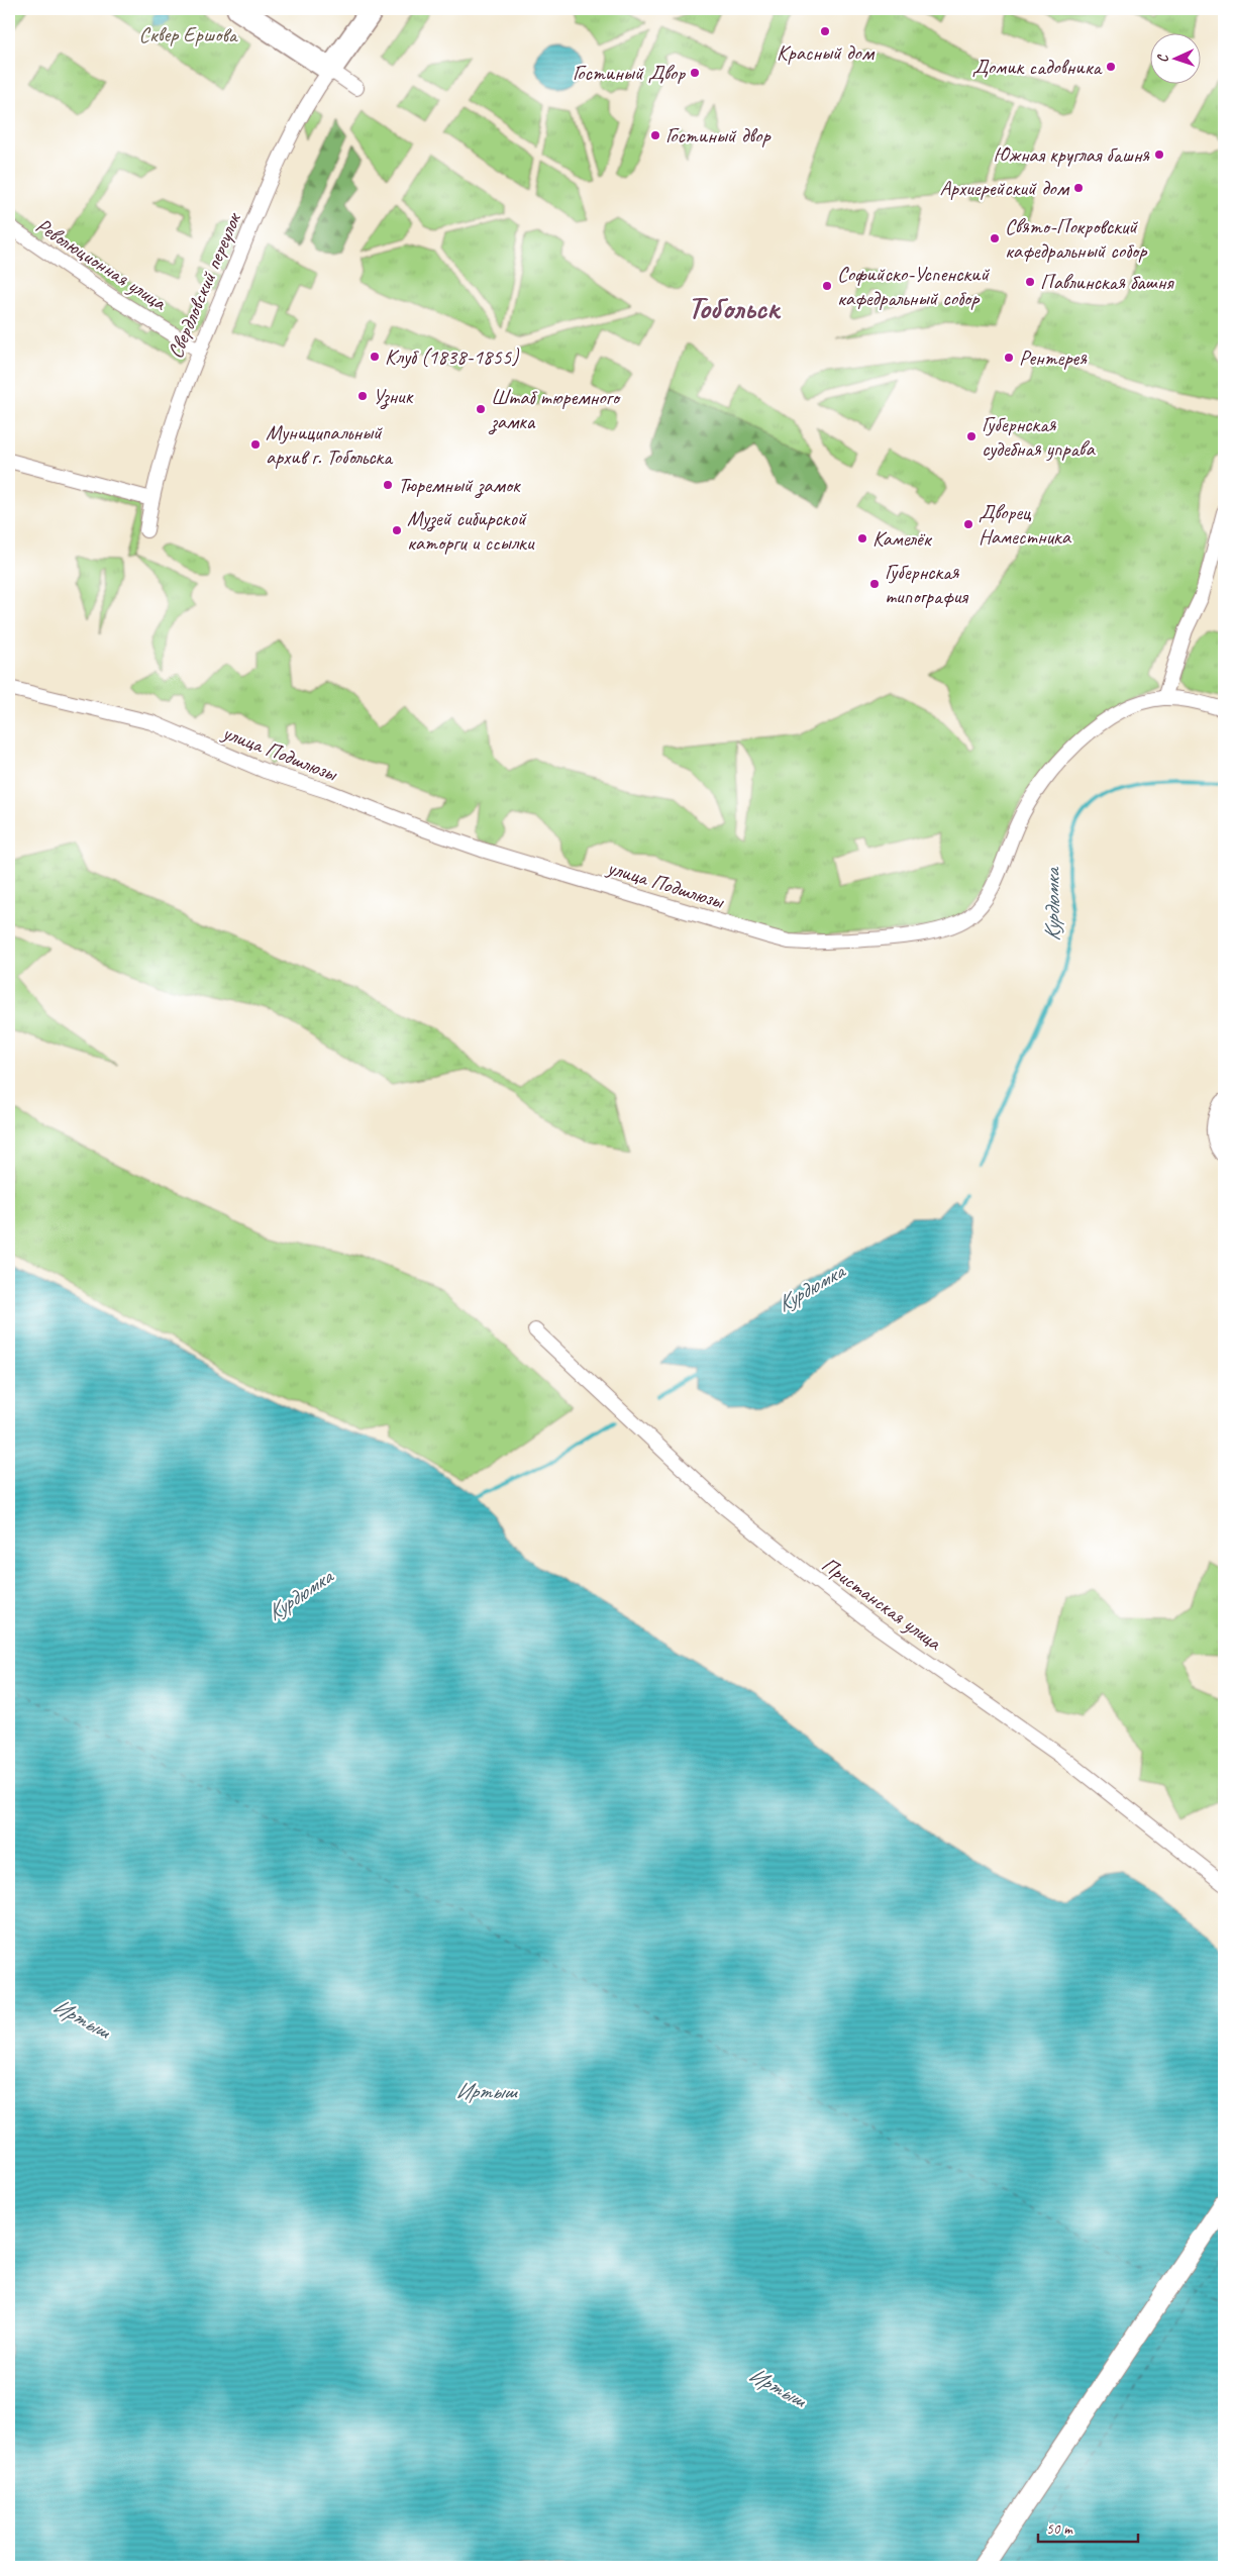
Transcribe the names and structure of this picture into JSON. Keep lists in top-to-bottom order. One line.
{"streets":{"street":["Революционная улица","Свердловский переулок","улица Подшлюзы","Пристанская улица"]},"crossings":[["Революционная улица","Свердловский переулок"]],"districts":["Тобольск"],"water":["Курдюмка","Иртыш"],"parks":["Сквер Ершова"],"places":["Красный дом","Домик садовника","Гостиный Двор","Гостиный двор","Южная круглая башня","Архиерейский дом","Свято-Покровский кафедральный собор","Павлинская башня","Софийско-Успенский кафедральный собор","Клуб (1838-1855)","Рентерея","Узник","Штаб тюремного замка","Губернская судебная управа","Муниципальный архив г. Тобольска","Тюремный замок","Дворец Наместника","Музей сибирской каторги и ссылки","Камелёк","Губернская типография"],"scale_bar":"50 m","north":"left"}
